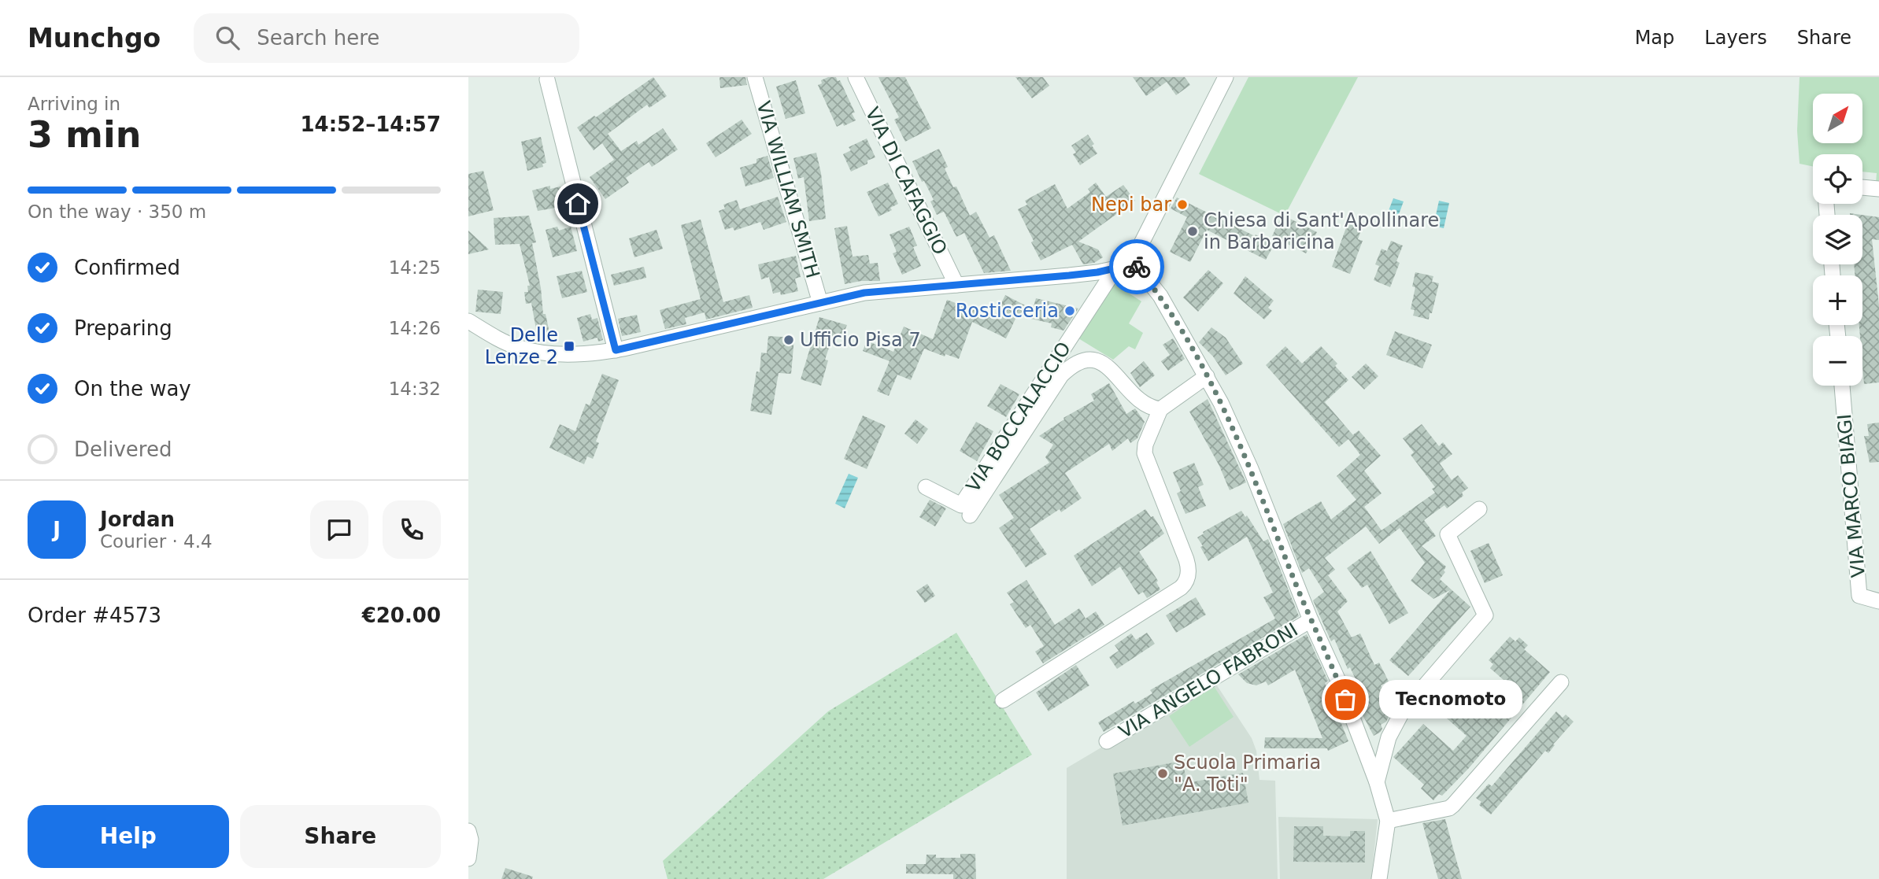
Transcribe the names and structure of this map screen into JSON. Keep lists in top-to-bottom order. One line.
{"streets":{"street":["VIA DI CAFAGGIO","VIA WILLIAM SMITH","VIA BOCCALACCIO","VIA MARCO BIAGI","VIA ANGELO FABRONI"]},"places":{"other":["Nepi bar","Chiesa di Sant'Apollinare in Barbaricina","Rosticceria","Ufficio Pisa 7","Tecnomoto","Scuola Primaria \"A. Toti\""],"transit":["Delle Lenze 2"]},"north":"top right","page":{"header":"Munchgo","search":"Search here","nav":["Map","Layers","Share"],"heading":["3 min","Arriving in","14:52–14:57"],"panel":["Jordan","Courier · 4.4","Order #4573","€20.00"],"map_buttons":["+","−"],"bar":"On the way · 350 m","list":[["Confirmed","14:25"],["Preparing","14:26"],["On the way","14:32"],"Delivered"],"round":"J","bubble":"Tecnomoto","buttons":["Help","Share"]}}
